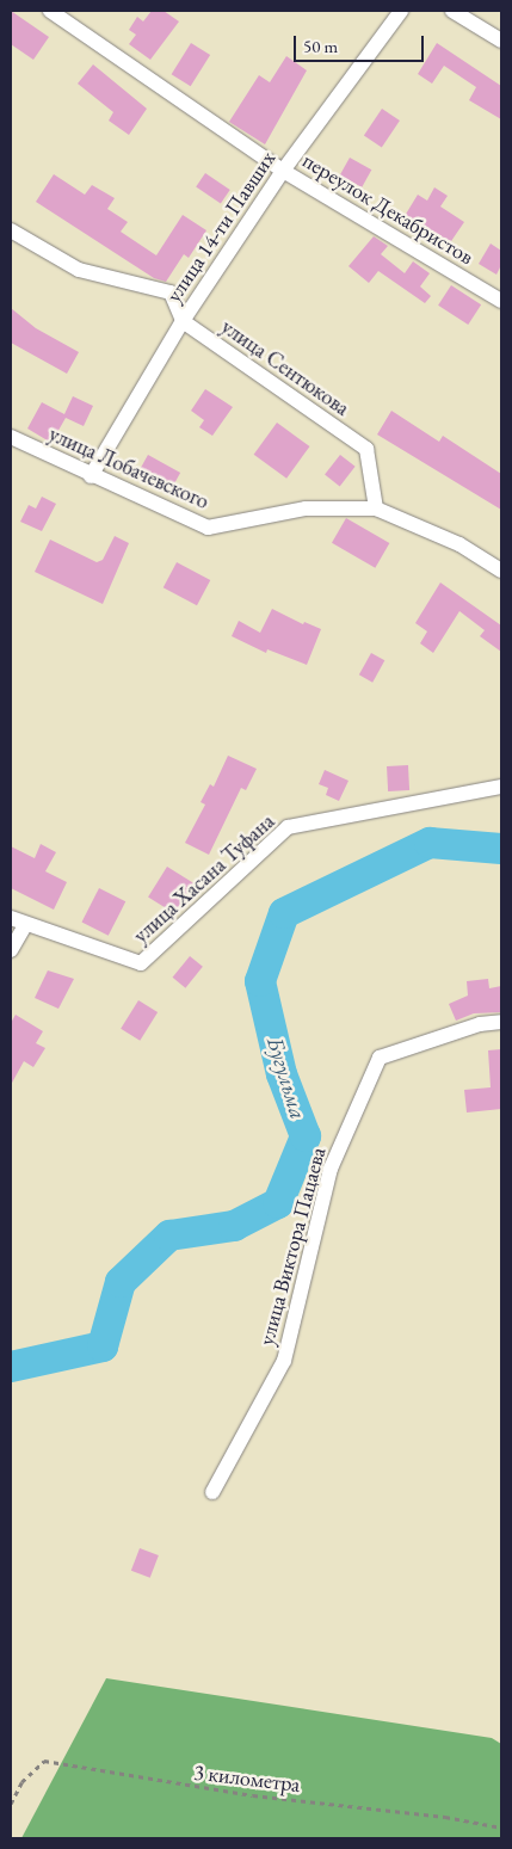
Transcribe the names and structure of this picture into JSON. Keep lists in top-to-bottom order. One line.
{"streets":{"street":["переулок Декабристов","улица 14-ти Павших","улица Сентюкова","улица Лобачевского","улица Хасана Туфана","улица Виктора Пацаева"],"path":["3 километра"]},"crossings":[["переулок Декабристов","улица 14-ти Павших"],["улица 14-ти Павших","улица Сентюкова"],["улица 14-ти Павших","улица Лобачевского"],["улица Сентюкова","улица Лобачевского"]],"water":["Бугульма"],"scale_bar":"50 m"}
